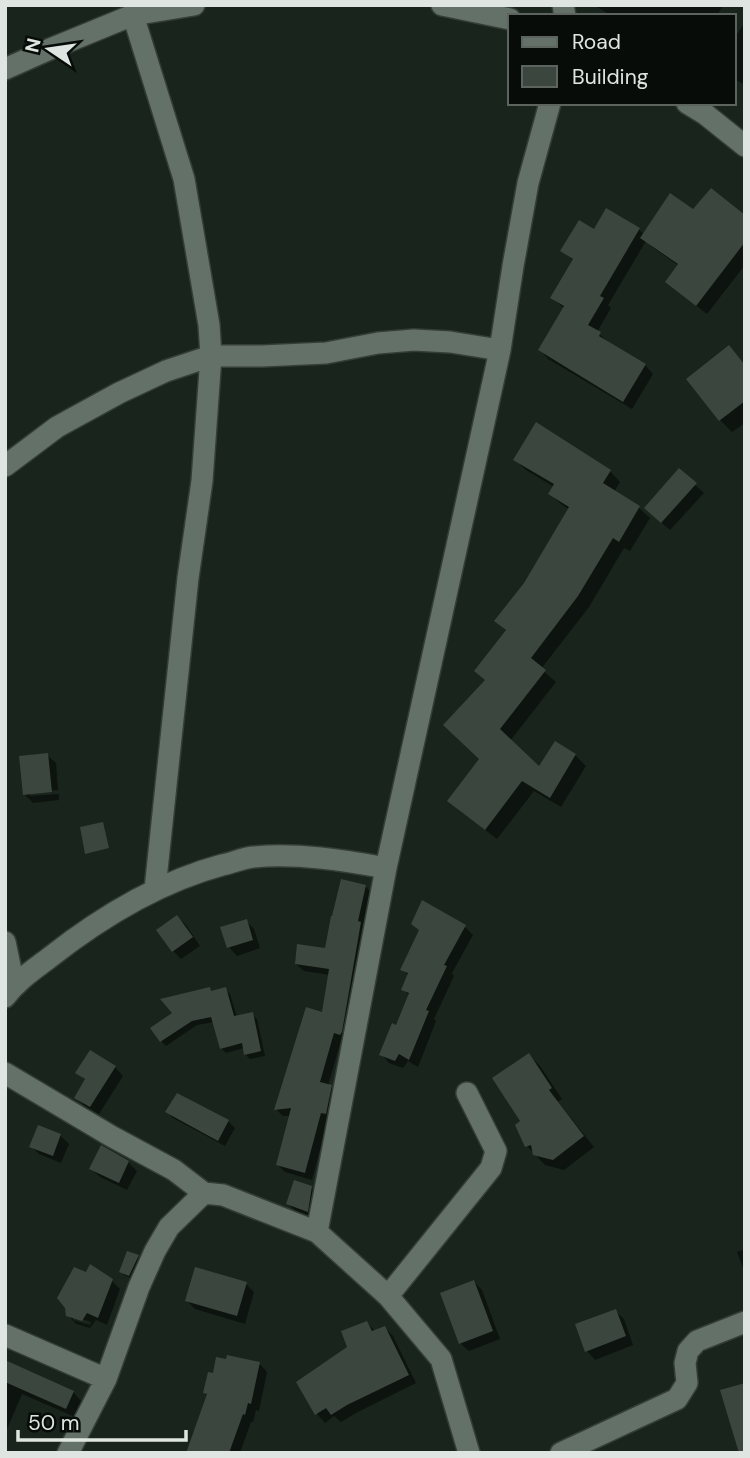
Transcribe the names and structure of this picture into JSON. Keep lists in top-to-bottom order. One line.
{"legend":["Road","Building"],"scale_bar":"50 m","north":"left"}
